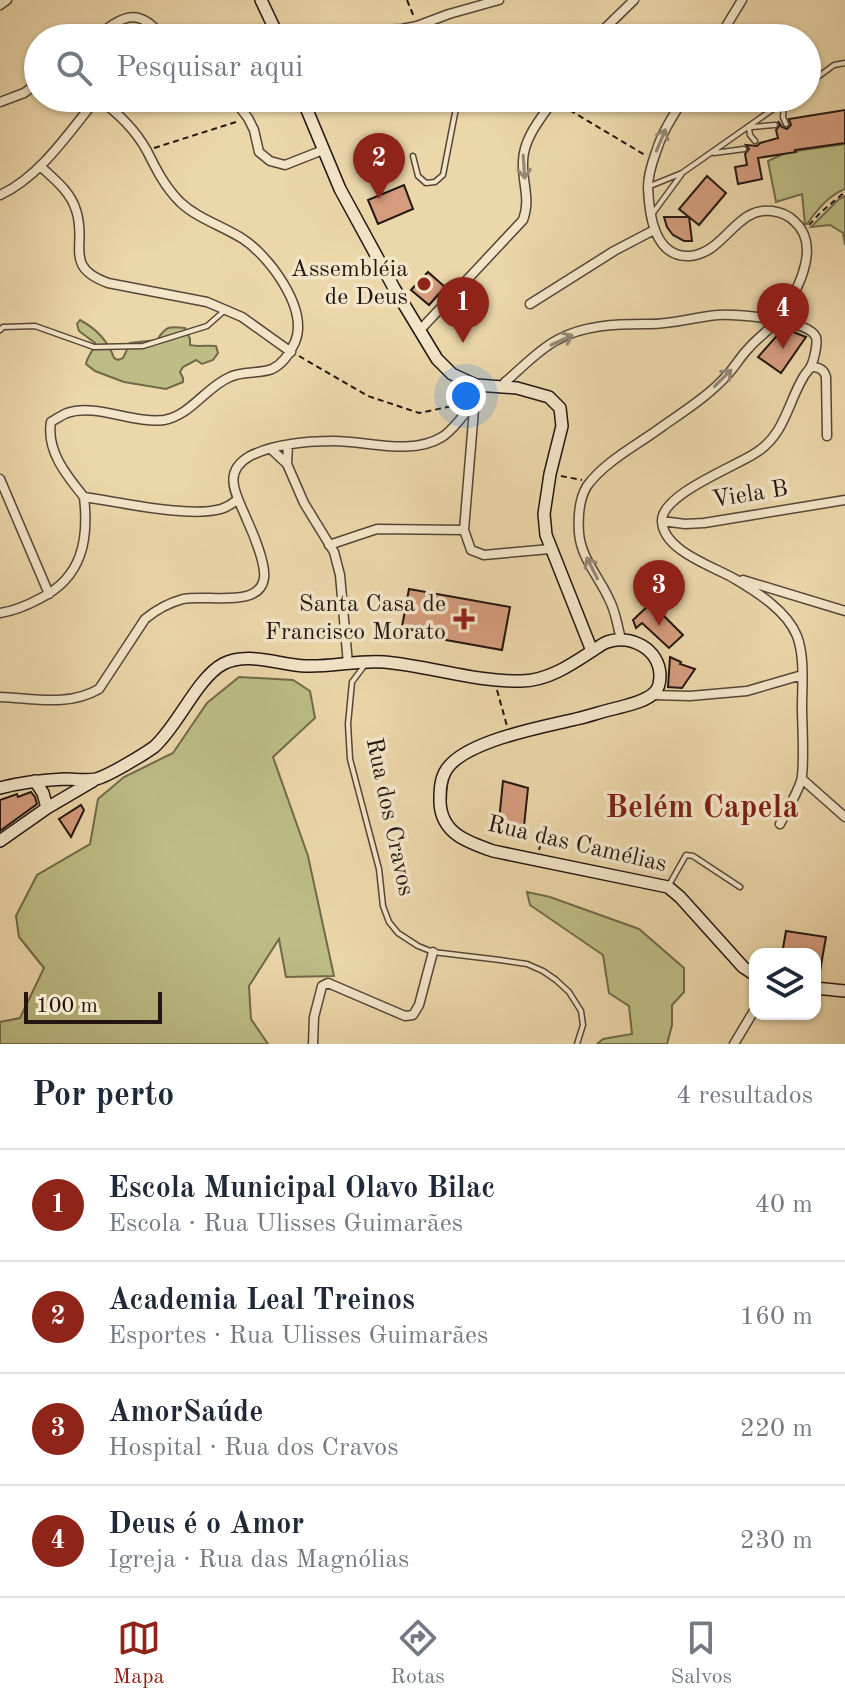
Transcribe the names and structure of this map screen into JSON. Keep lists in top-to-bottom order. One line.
{"streets":{"main road":["Rua das Camélias"],"street":["Viela B"],"lane":["Rua dos Cravos"]},"districts":["Belém Capela"],"places":{"other":["Assembléia de Deus"],"health":["Santa Casa de Francisco Morato"]},"scale_bar":"100 m","page":{"search":"Pesquisar aqui","pins":["2","1","4","3"],"scale":"100 m","heading":["Por perto","4 resultados"],"list":[{"mark":"1","name":"Escola Municipal Olavo Bilac","note":"Escola · Rua Ulisses Guimarães","value":"40 m"},{"mark":"2","name":"Academia Leal Treinos","note":"Esportes · Rua Ulisses Guimarães","value":"160 m"},{"mark":"3","name":"AmorSaúde","note":"Hospital · Rua dos Cravos","value":"220 m"},{"mark":"4","name":"Deus é o Amor","note":"Igreja · Rua das Magnólias","value":"230 m"}],"nav":["Mapa","Rotas","Salvos"]}}
